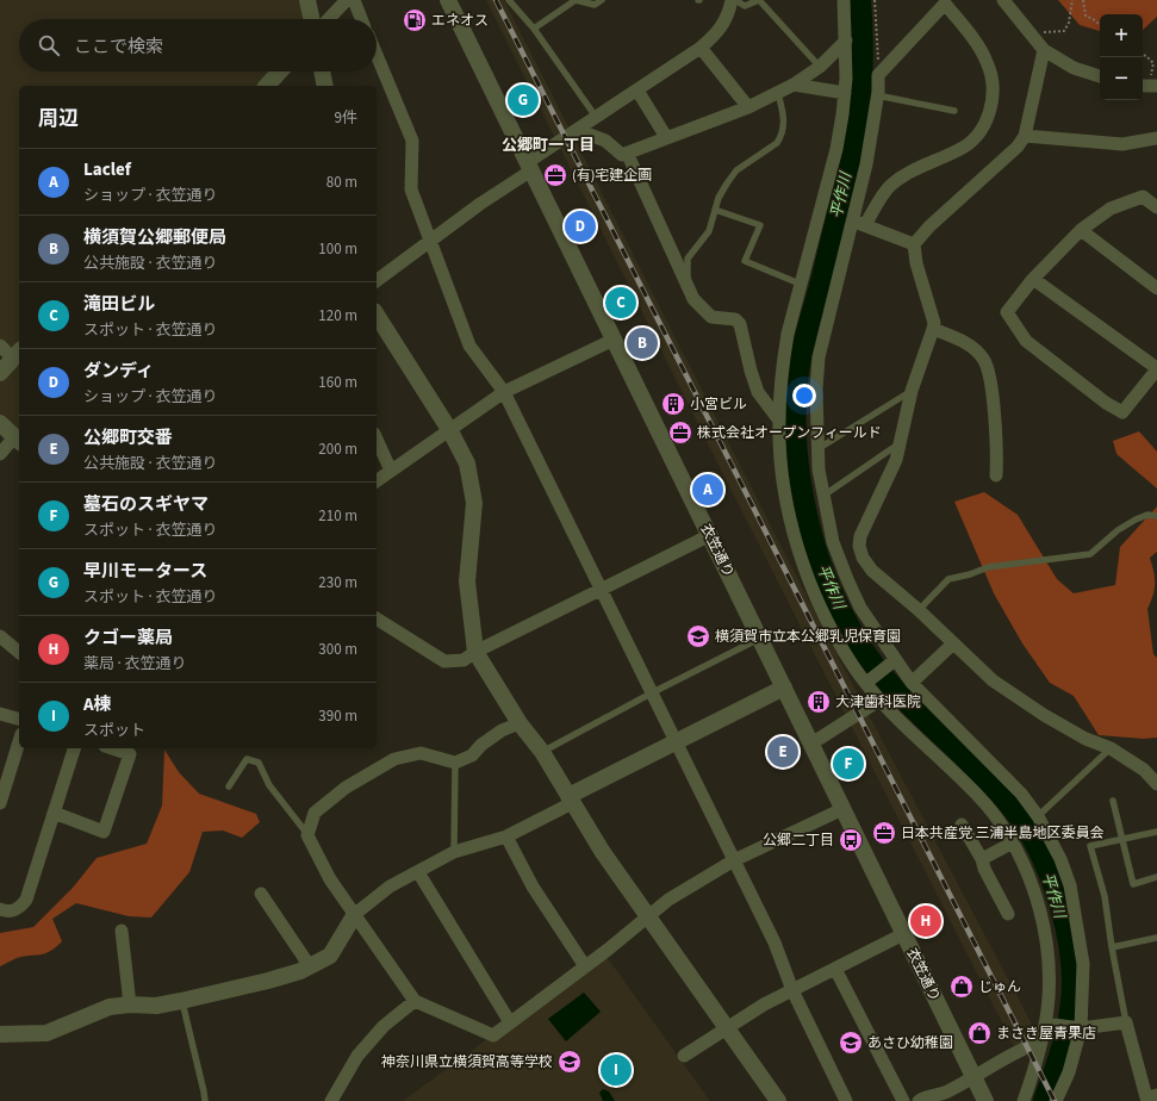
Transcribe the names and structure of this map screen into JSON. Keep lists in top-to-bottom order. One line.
{"streets":{"street":["衣笠通り"]},"districts":["公郷町一丁目"],"water":["平作川"],"places":{"fuel station":["エネオス"],"office":["(有)宅建企画","株式会社オープンフィールド","日本共産党 三浦半島地区委員会"],"building":["小宮ビル","大津歯科医院"],"school or university":["横須賀市立本公郷乳児保育園","あさひ幼稚園","神奈川県立横須賀高等学校"],"bus stop":["公郷二丁目"],"shop":["じゅん","まさき屋青果店"]},"page":{"map_buttons":["+","−"],"search":"ここで検索","pins":["G","D","C","B","A","E","F","H","I"],"heading":["周辺","9件"],"list":[{"mark":"A","name":"Laclef","note":"ショップ · 衣笠通り","value":"80 m"},{"mark":"B","name":"横須賀公郷郵便局","note":"公共施設 · 衣笠通り","value":"100 m"},{"mark":"C","name":"滝田ビル","note":"スポット · 衣笠通り","value":"120 m"},{"mark":"D","name":"ダンディ","note":"ショップ · 衣笠通り","value":"160 m"},{"mark":"E","name":"公郷町交番","note":"公共施設 · 衣笠通り","value":"200 m"},{"mark":"F","name":"墓石のスギヤマ","note":"スポット · 衣笠通り","value":"210 m"},{"mark":"G","name":"早川モータース","note":"スポット · 衣笠通り","value":"230 m"},{"mark":"H","name":"クゴー薬局","note":"薬局 · 衣笠通り","value":"300 m"},{"mark":"I","name":"A棟","note":"スポット","value":"390 m"}]}}
